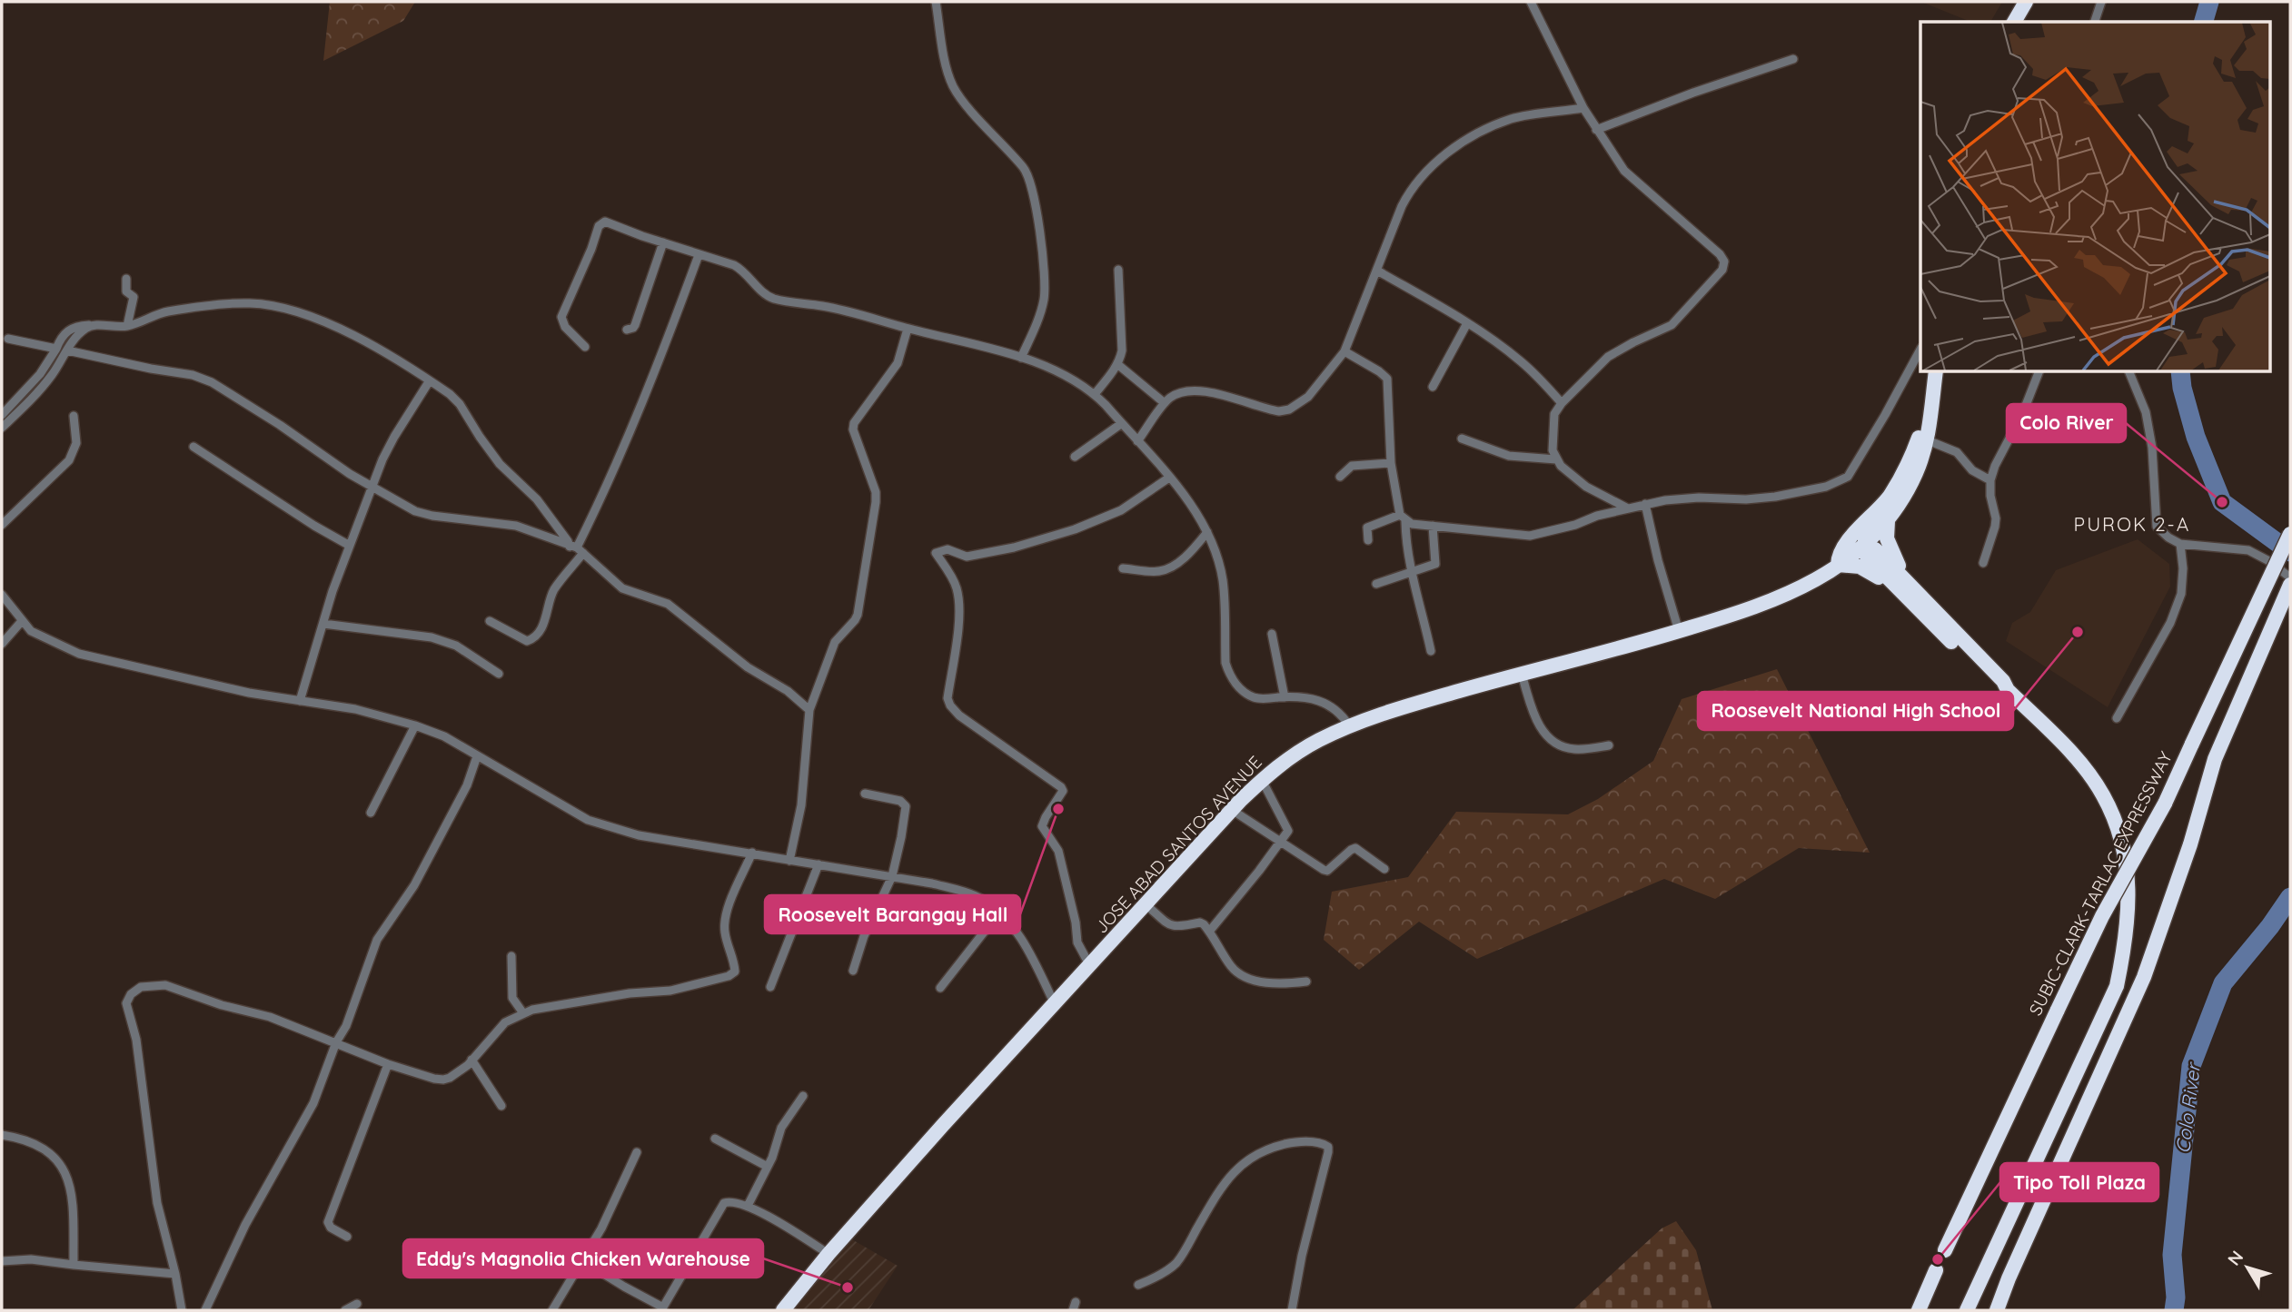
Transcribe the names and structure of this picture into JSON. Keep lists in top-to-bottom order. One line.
{"streets":{"highway":["JOSE ABAD SANTOS AVENUE","SUBIC-CLARK-TARLAC EXPRESSWAY"]},"districts":["PUROK 2-A"],"water":["Colo River"],"places":["Colo River","Roosevelt National High School","Roosevelt Barangay Hall","Tipo Toll Plaza","Eddy's Magnolia Chicken Warehouse"],"north":"top left"}
